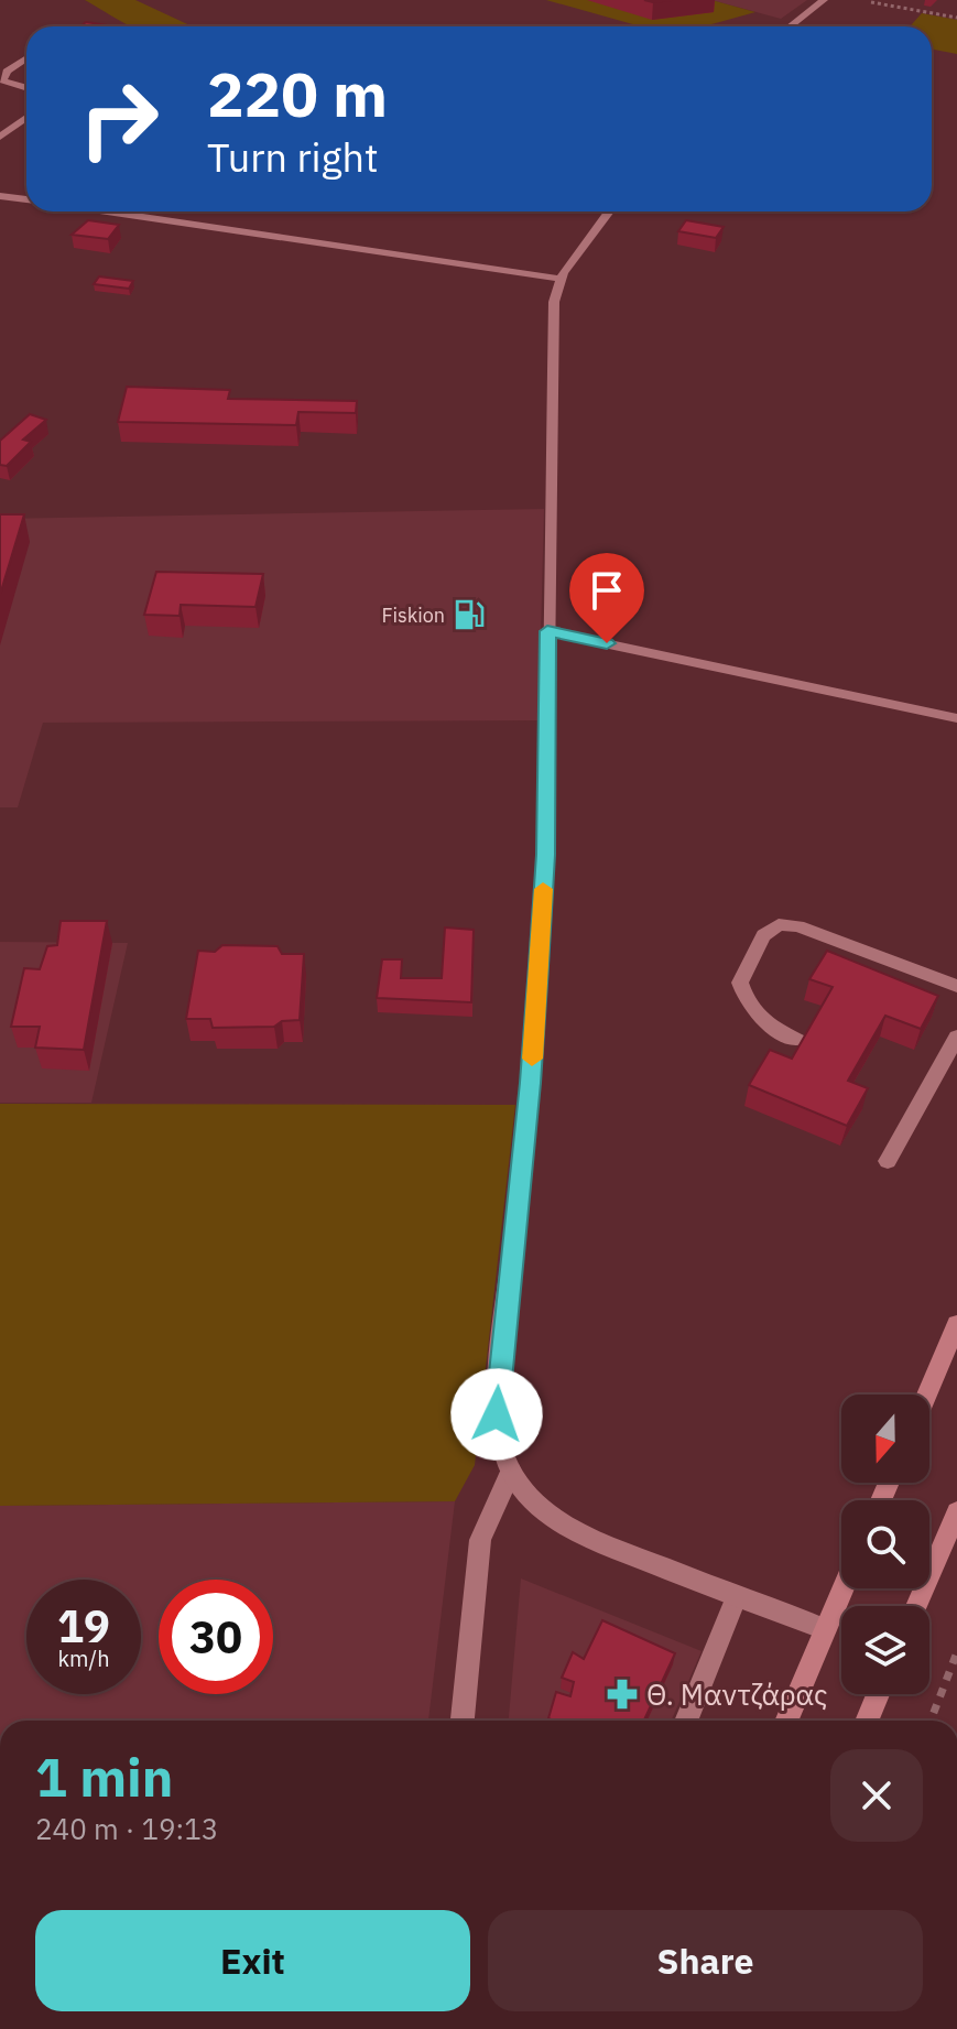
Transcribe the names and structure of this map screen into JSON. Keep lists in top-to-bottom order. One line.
{"places":{"fuel station":["Fiskion"],"pharmacy":["Θ. Μαντζάρας"]},"north":"bottom","page":{"turn":["220 m","Turn right"],"speed":"19 km/h","limit":"30","heading":["1 min","240 m · 19:13"],"buttons":["Exit","Share"]}}
